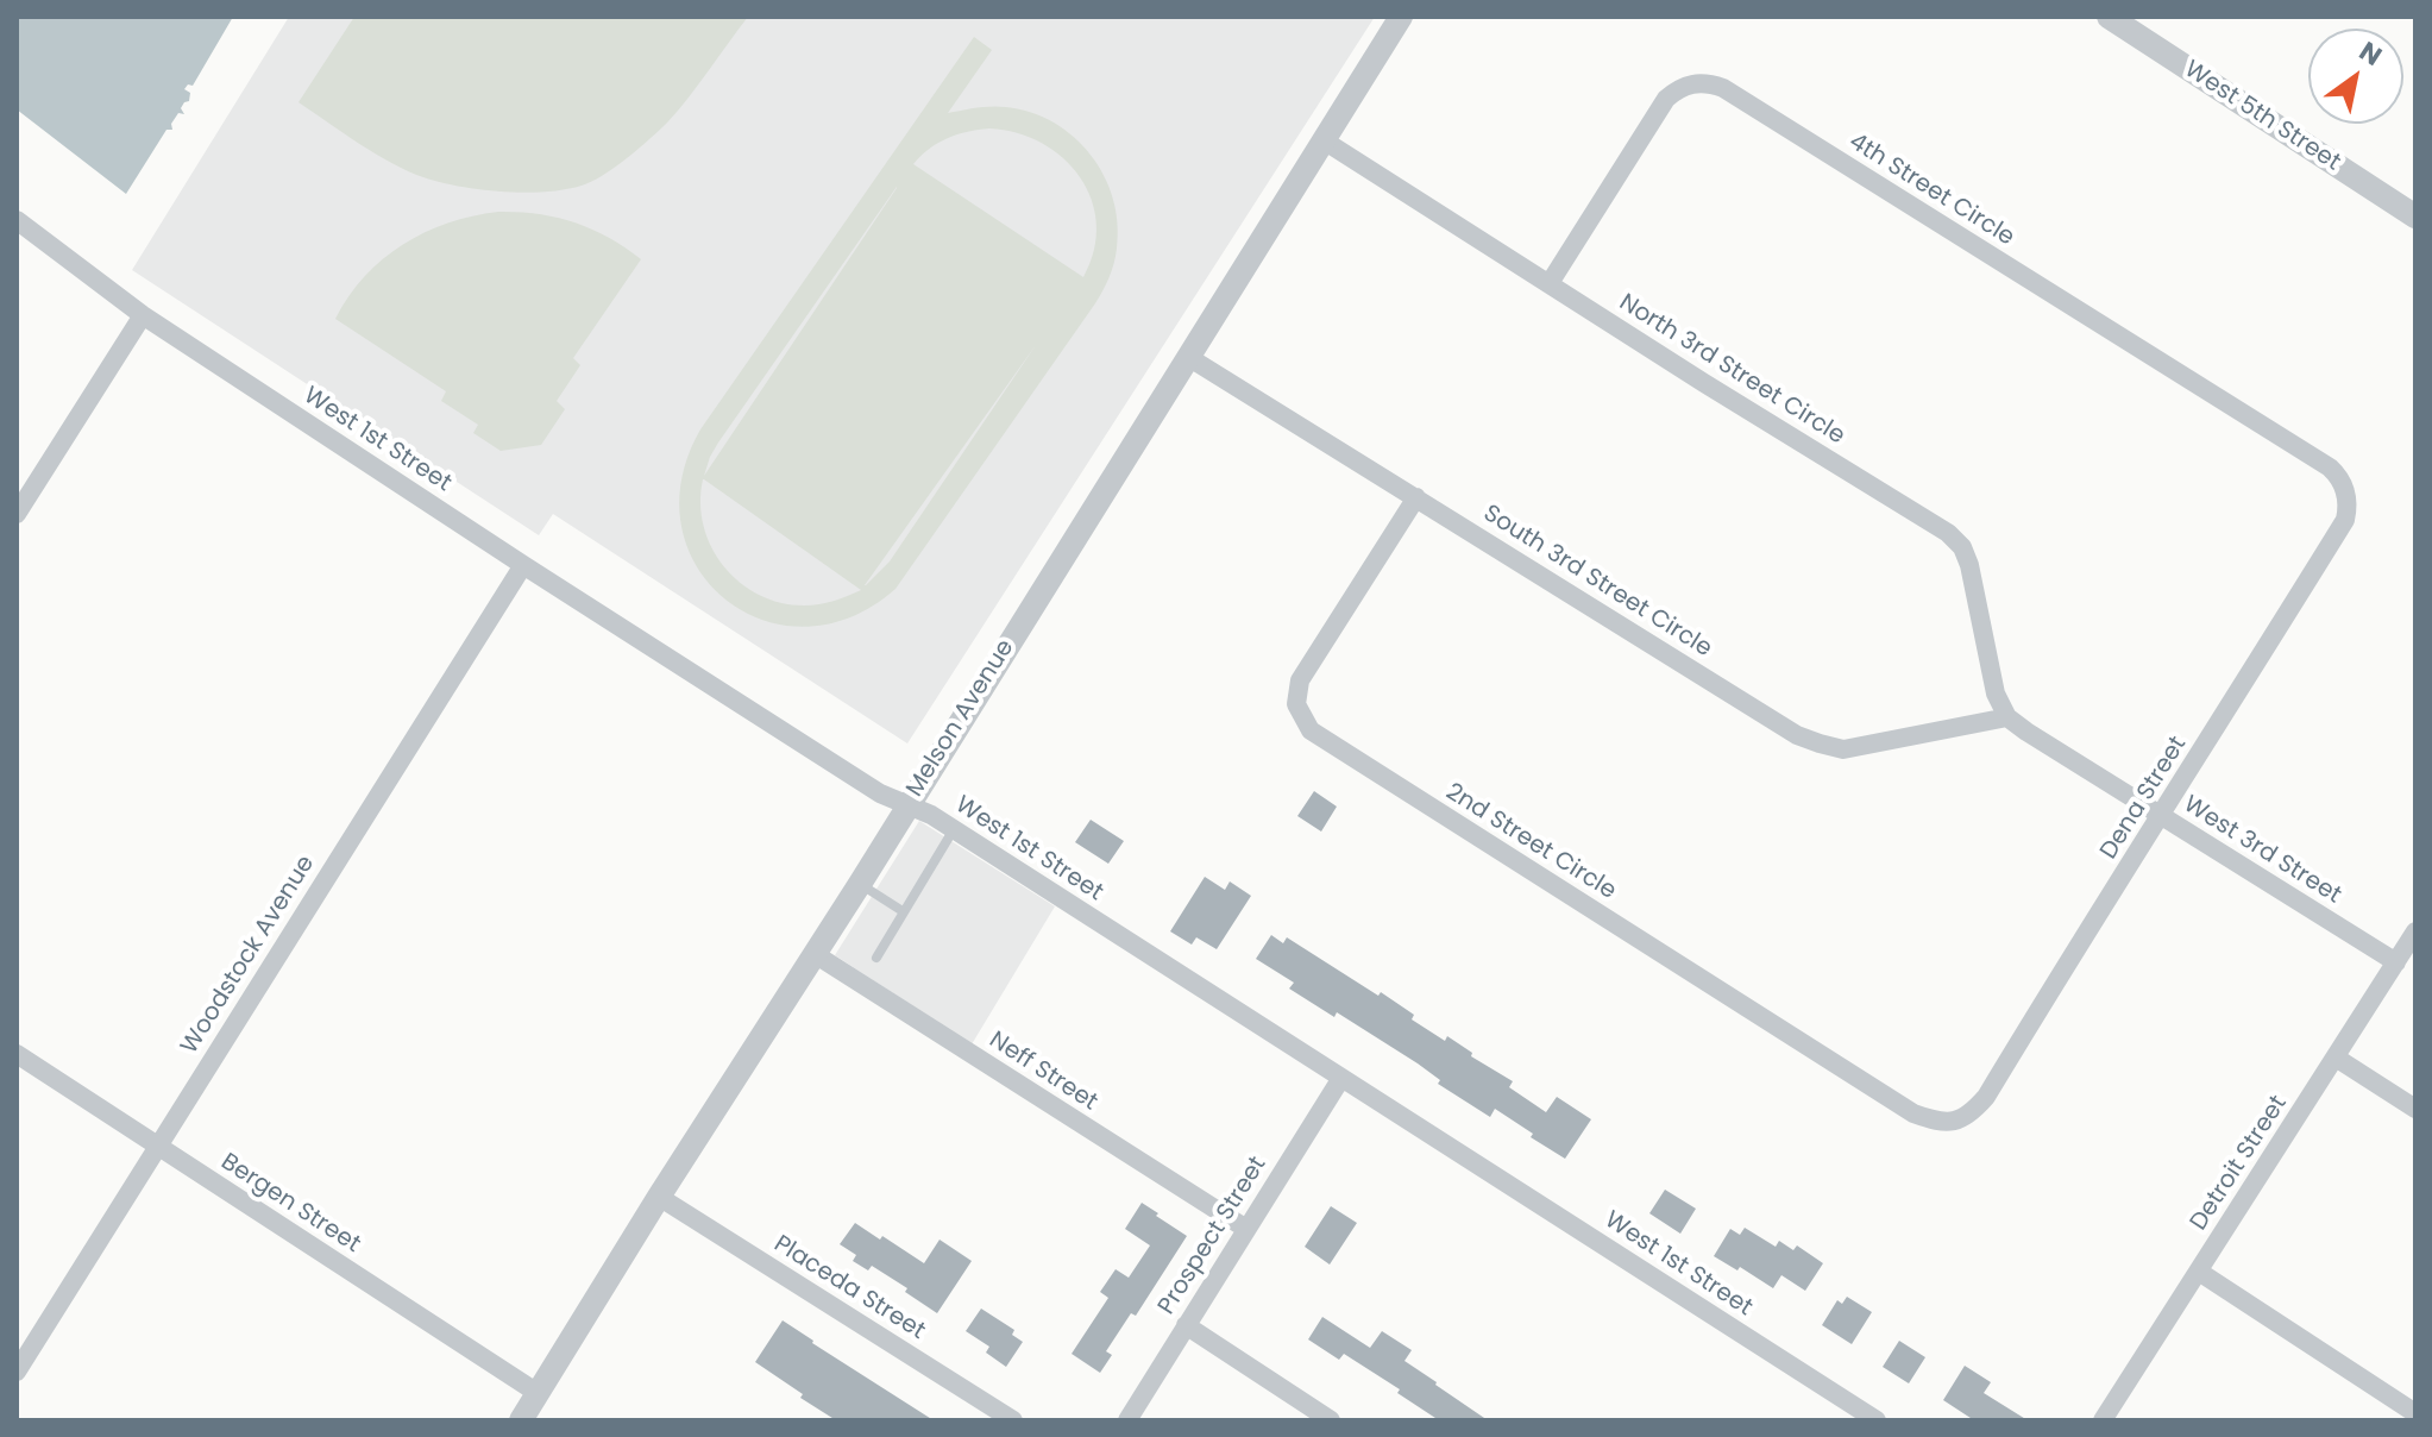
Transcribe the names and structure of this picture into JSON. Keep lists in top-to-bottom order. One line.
{"streets":{"street":["West 5th Street","4th Street Circle","North 3rd Street Circle","West 1st Street","South 3rd Street Circle","Melson Avenue","Dena Street","2nd Street Circle","West 3rd Street","Woodstock Avenue","Neff Street","Detroit Street","Bergen Street","Prospect Street","Placeda Street"]},"crossings":[["4th Street Circle","North 3rd Street Circle"],["4th Street Circle","Dena Street"],["North 3rd Street Circle","South 3rd Street Circle"],["North 3rd Street Circle","Melson Avenue"],["North 3rd Street Circle","West 3rd Street"],["West 1st Street","Melson Avenue"],["West 1st Street","Woodstock Avenue"],["West 1st Street","Prospect Street"],["South 3rd Street Circle","Melson Avenue"],["South 3rd Street Circle","2nd Street Circle"],["South 3rd Street Circle","West 3rd Street"],["Melson Avenue","Neff Street"],["Melson Avenue","Bergen Street"],["Melson Avenue","Placeda Street"],["Dena Street","2nd Street Circle"],["Dena Street","West 3rd Street"],["West 3rd Street","Detroit Street"],["Woodstock Avenue","Bergen Street"],["Neff Street","Prospect Street"]],"north":"top right"}
